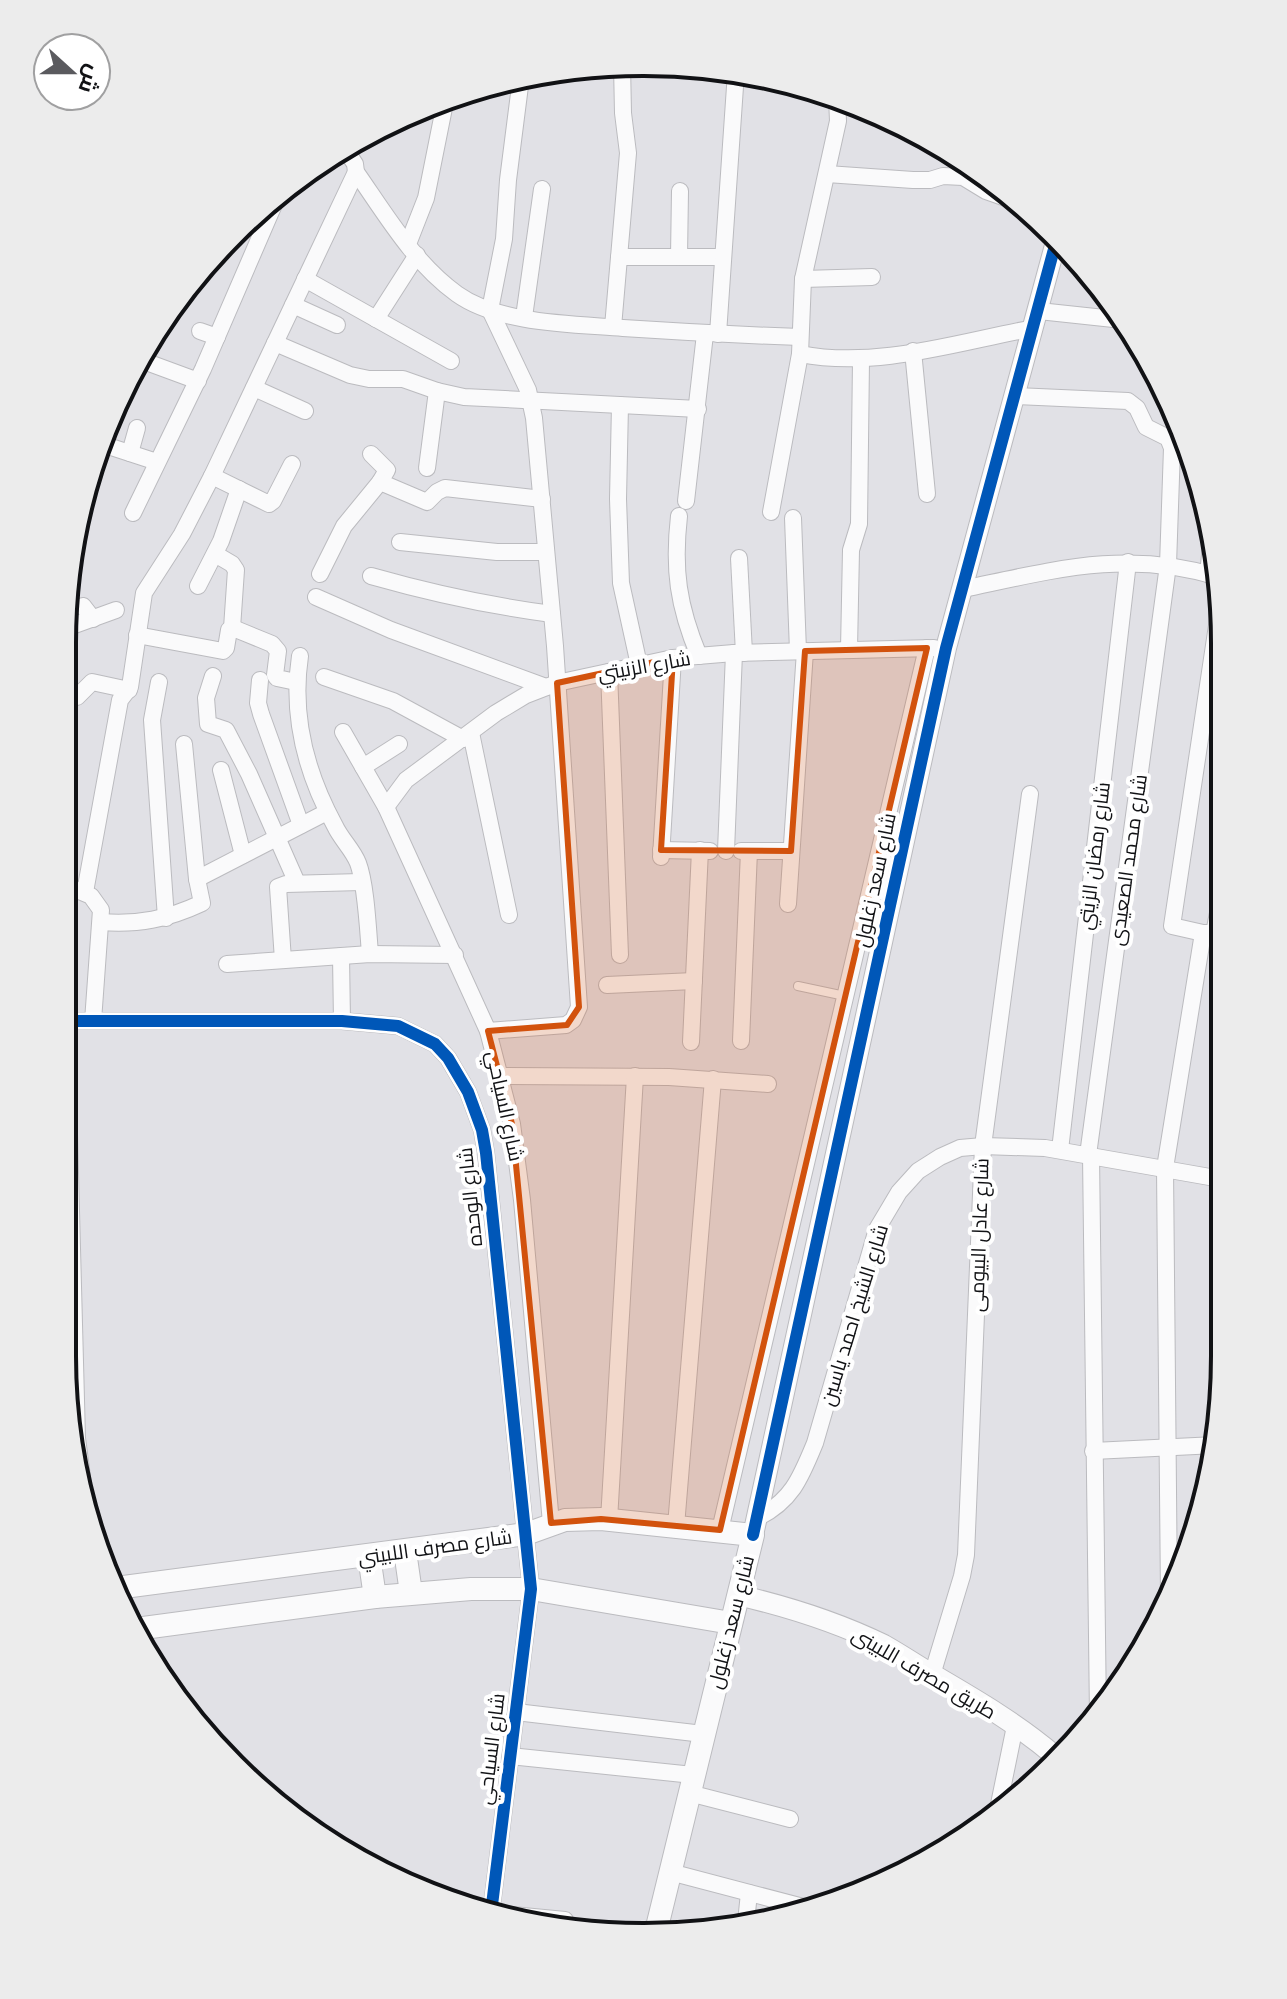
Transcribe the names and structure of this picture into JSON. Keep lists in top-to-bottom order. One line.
{"streets":{"main road":["شارع سعد زغلول","شارع مصرف اللبيني"],"street":["شارع الزنيتي","شارع رمضان الزيتي","شارع محمد الصعيدى","شارع السياحي","شارع الوحده","شارع عادل البيومى","شارع الشيخ احمد ياسين","طريق مصرف اللبينى"]},"crossings":[["شارع الزنيتي","شارع سعد زغلول"],["شارع الزنيتي","شارع السياحي"],["شارع رمضان الزيتي","شارع الشيخ احمد ياسين"],["شارع محمد الصعيدى","شارع الشيخ احمد ياسين"],["شارع سعد زغلول","شارع الشيخ احمد ياسين"],["شارع سعد زغلول","شارع مصرف اللبيني"],["شارع سعد زغلول","طريق مصرف اللبينى"],["شارع السياحي","شارع الوحده"],["شارع السياحي","شارع مصرف اللبيني"],["شارع الوحده","شارع مصرف اللبيني"],["شارع عادل البيومى","شارع الشيخ احمد ياسين"],["شارع عادل البيومى","طريق مصرف اللبينى"],["شارع الشيخ احمد ياسين","شارع مصرف اللبيني"]],"north":"right"}
